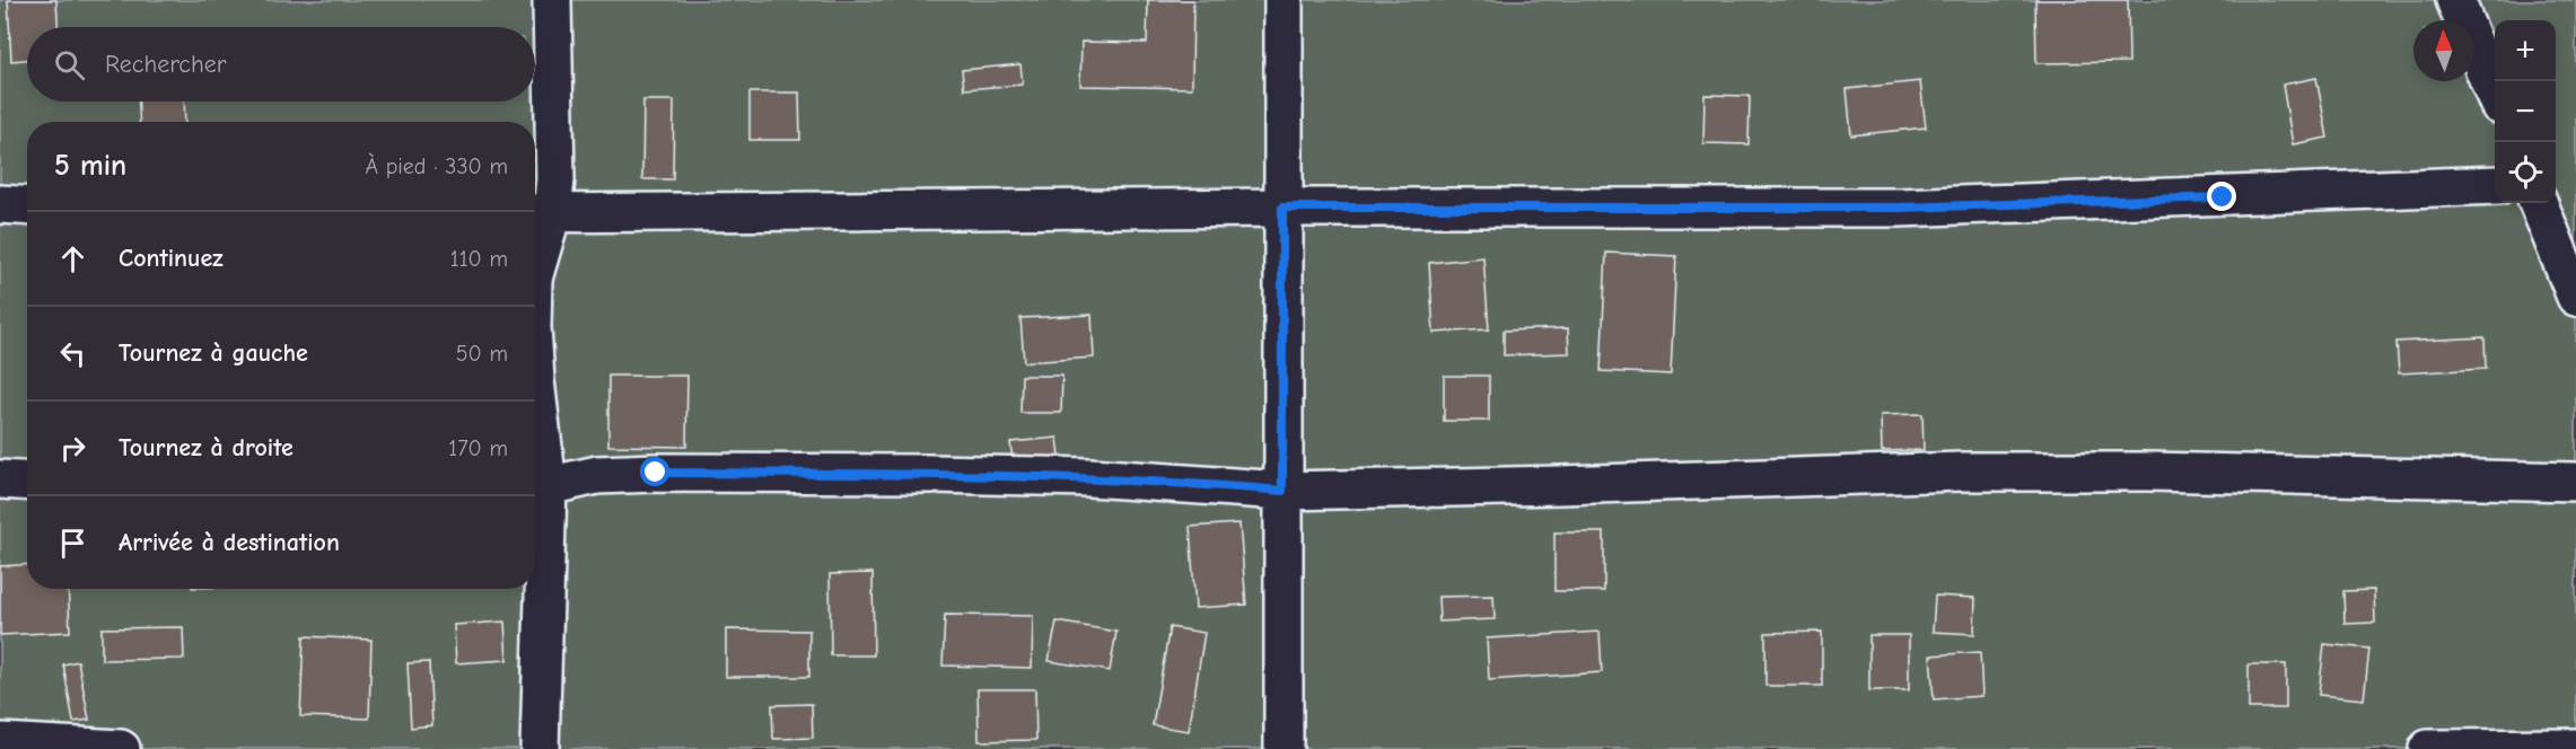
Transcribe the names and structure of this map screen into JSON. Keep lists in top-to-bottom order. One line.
{"north":"top","page":{"map_buttons":["+","−"],"search":"Rechercher","heading":["5 min","À pied · 330 m"],"list":[["Continuez","110 m"],["Tournez à gauche","50 m"],["Tournez à droite","170 m"],"Arrivée à destination"]}}
